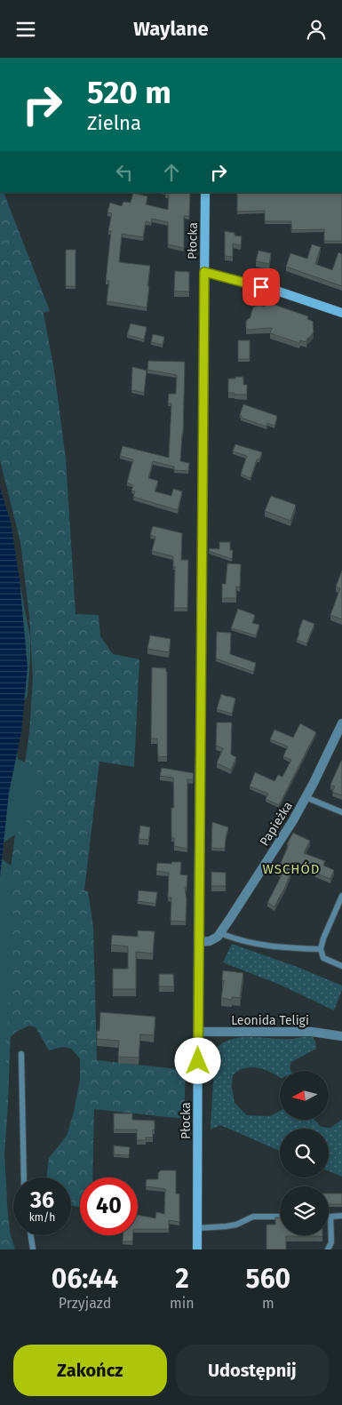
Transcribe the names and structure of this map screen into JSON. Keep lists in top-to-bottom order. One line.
{"streets":{"street":["Płocka","Papieżka","Leonida Teligi"]},"crossings":[["Płocka","Leonida Teligi"]],"districts":["WSCHÓD"],"north":"left","page":{"header":"Waylane","turn":["520 m","Zielna"],"speed":"36 km/h","limit":"40","eta":["06:44","Przyjazd","2","min","560","m"],"buttons":["Zakończ","Udostępnij"]}}
